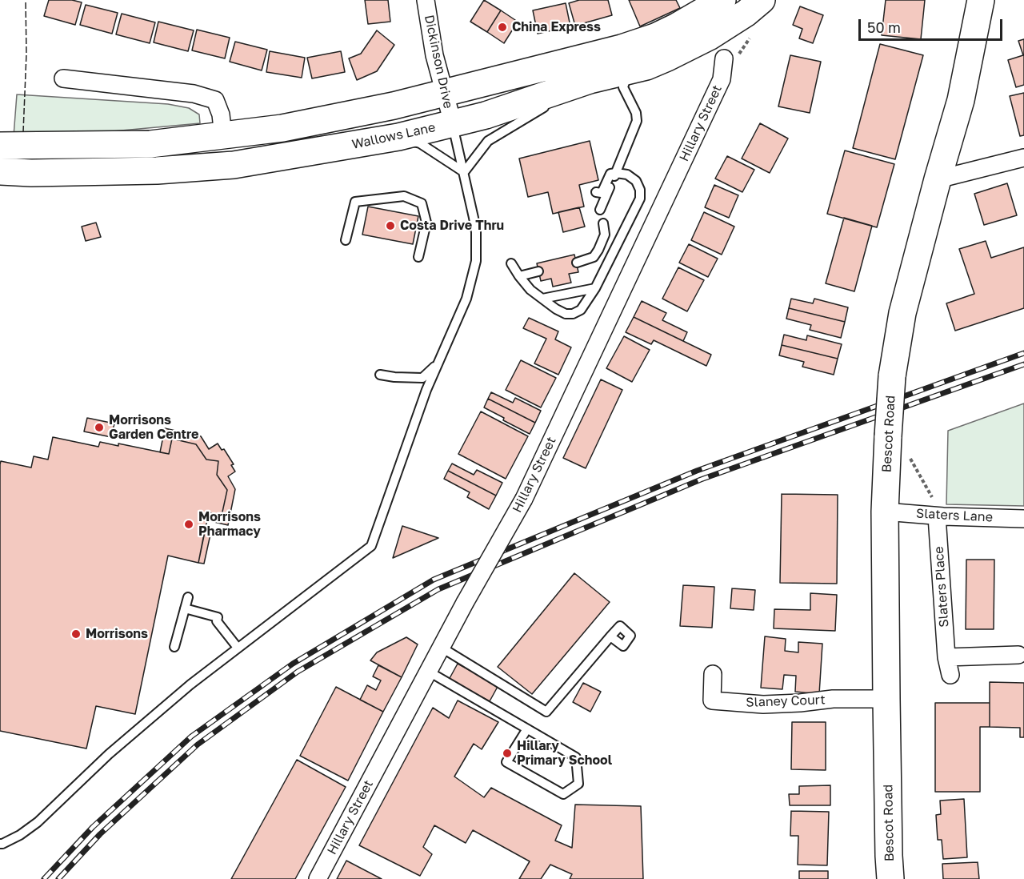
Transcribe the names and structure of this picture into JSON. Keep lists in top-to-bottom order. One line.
{"streets":{"highway":["Wallows Lane","Bescot Road"],"street":["Dickinson Drive","Hillary Street","Slaters Lane","Slaters Place","Slaney Court"]},"crossings":[["Dickinson Drive","Wallows Lane"],["Bescot Road","Slaters Lane"],["Bescot Road","Slaney Court"],["Slaters Lane","Slaters Place"]],"places":["China Express","Costa Drive Thru","Morrisons Garden Centre","Morrisons Pharmacy","Morrisons","Hillary Primary School"],"scale_bar":"50 m"}
